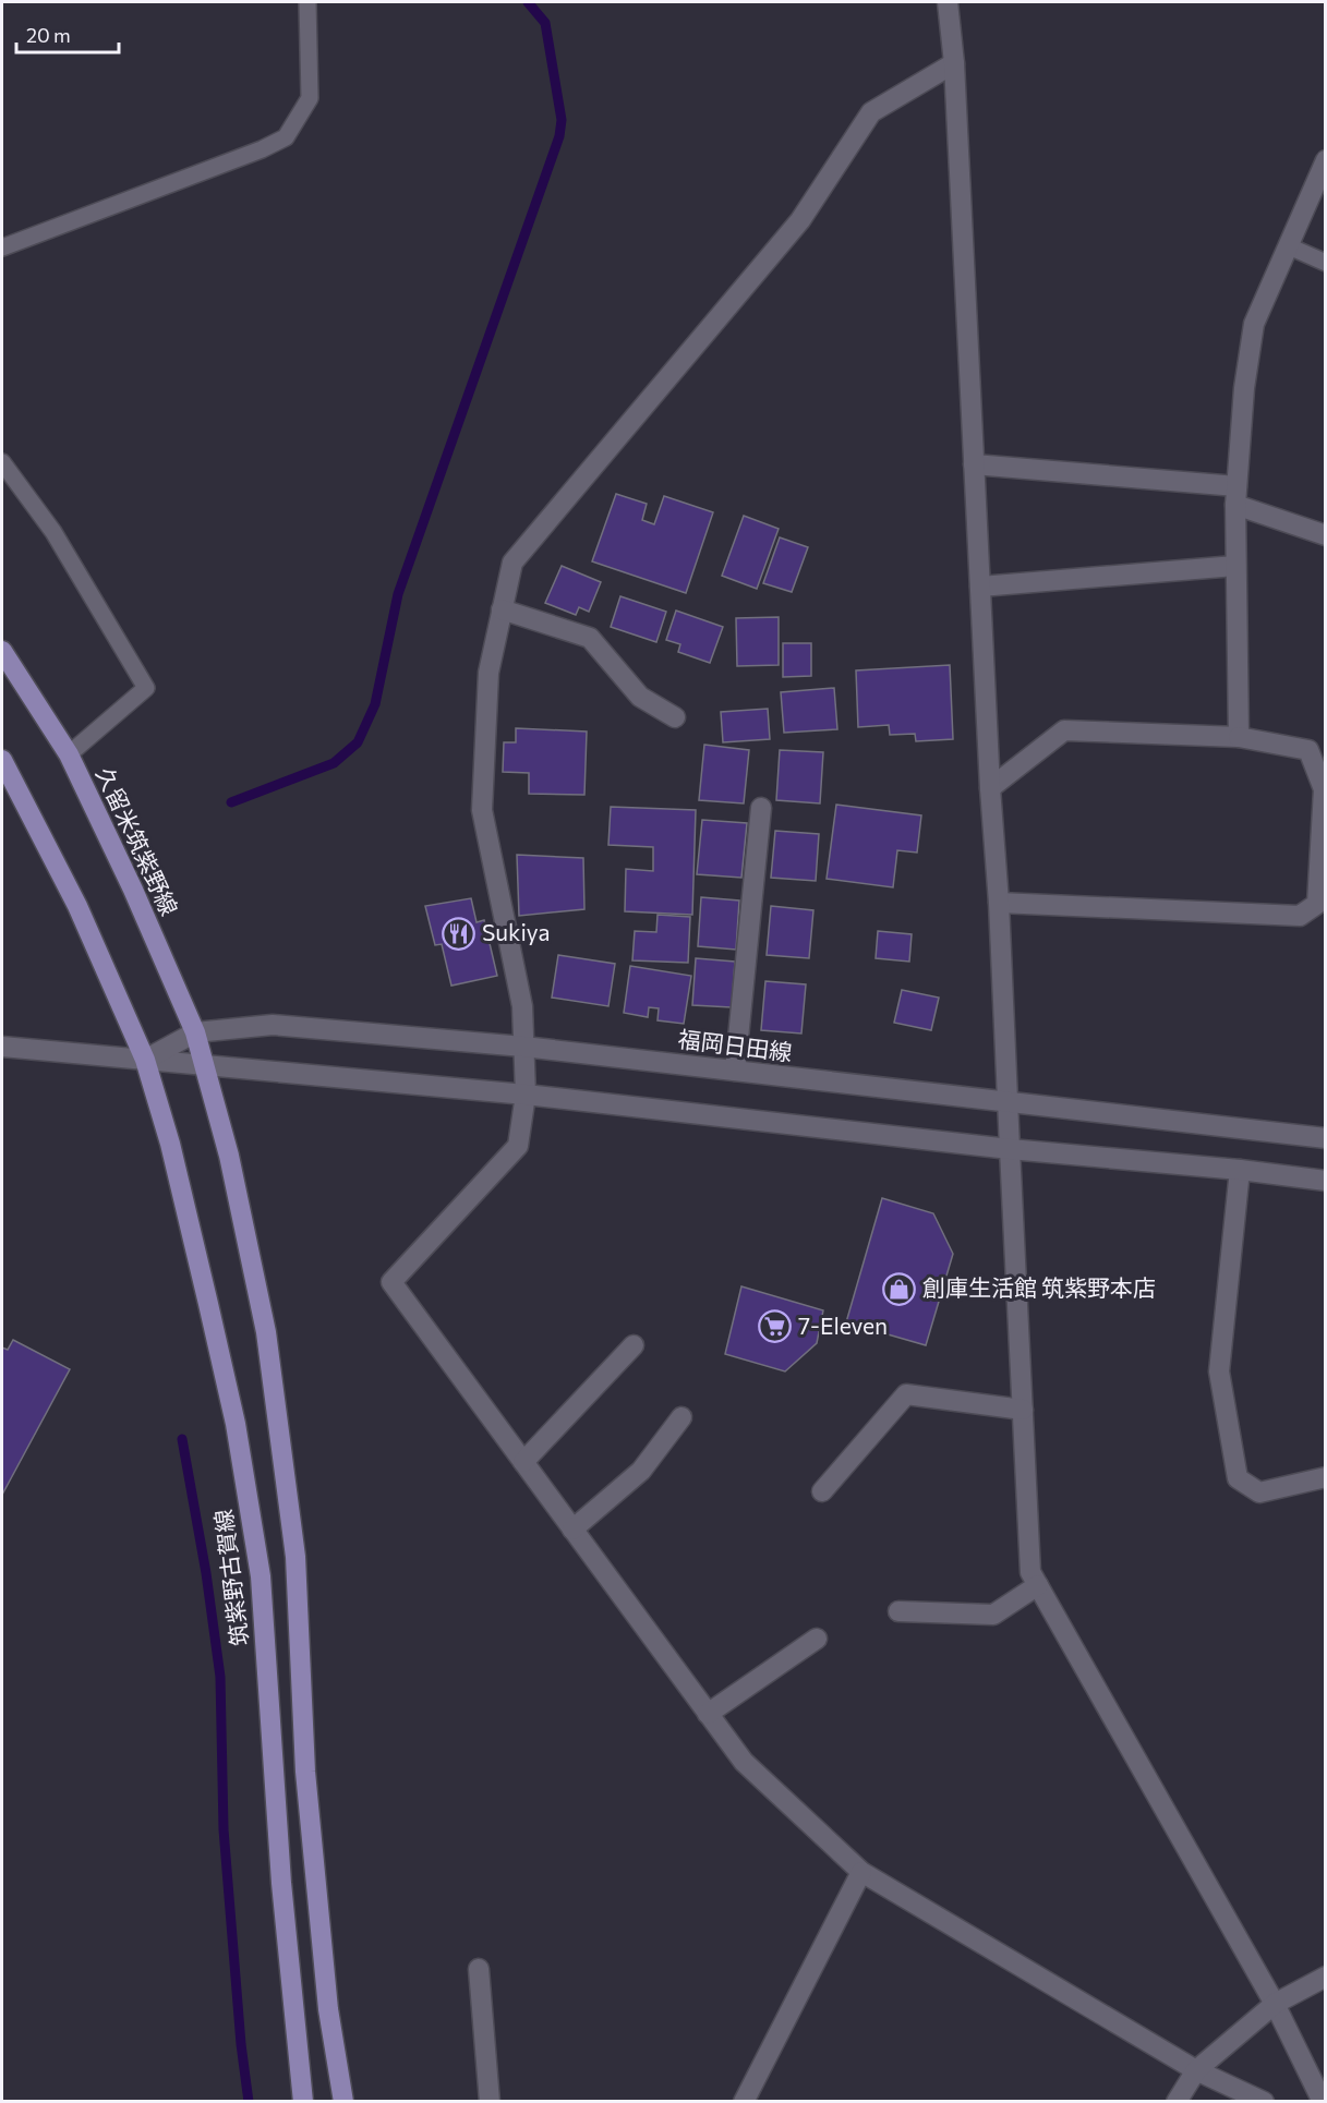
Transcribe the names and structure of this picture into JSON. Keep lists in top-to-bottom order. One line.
{"streets":{"main road":["久留米筑紫野線","筑紫野古賀線"],"street":["福岡日田線"]},"crossings":[["久留米筑紫野線","福岡日田線"],["福岡日田線","筑紫野古賀線"]],"places":{"restaurant":["Sukiya"],"shop":["創庫生活館 筑紫野本店"],"supermarket":["7-Eleven"]},"scale_bar":"20 m"}
